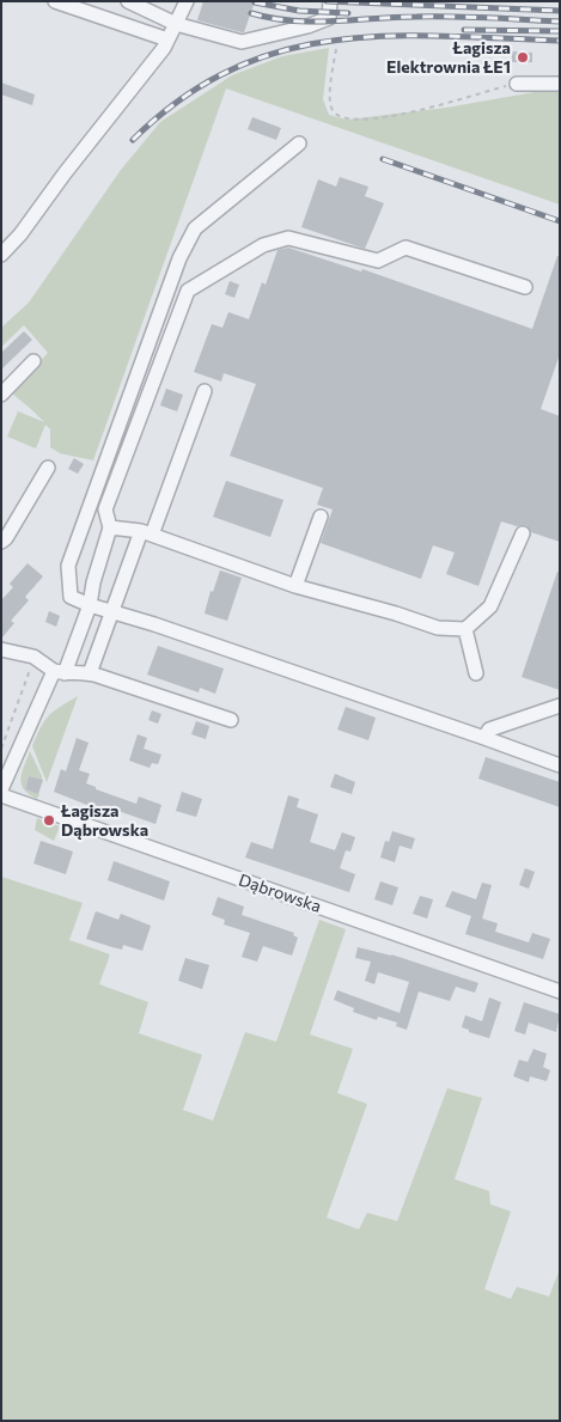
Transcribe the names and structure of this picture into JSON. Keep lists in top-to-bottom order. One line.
{"streets":{"street":["Dąbrowska"]},"places":["Łagisza Elektrownia ŁE1","Łagisza Dąbrowska"]}
